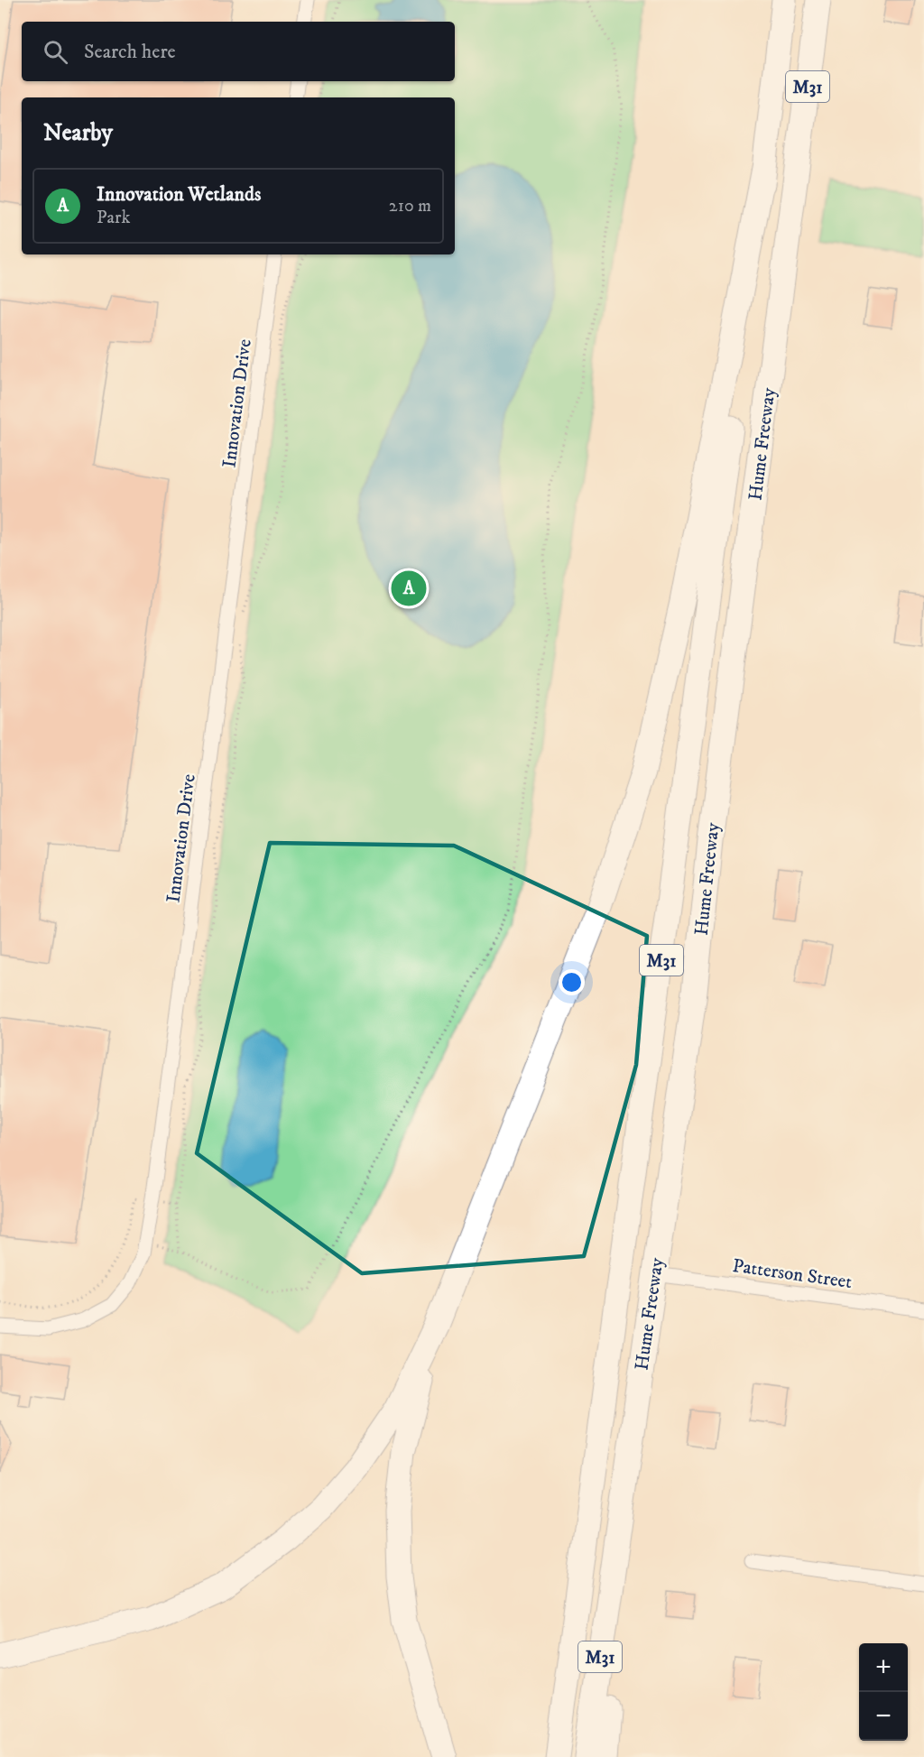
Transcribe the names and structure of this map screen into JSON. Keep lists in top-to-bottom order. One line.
{"streets":{"highway":["M31","Hume Freeway"],"street":["Innovation Drive","Patterson Street"]},"crossings":[["Hume Freeway","Patterson Street"]],"page":{"search":"Search here","heading":"Nearby","list":[{"mark":"A","name":"Innovation Wetlands","note":"Park","value":"210 m"}],"pins":"A","map_buttons":["+","−"]}}
